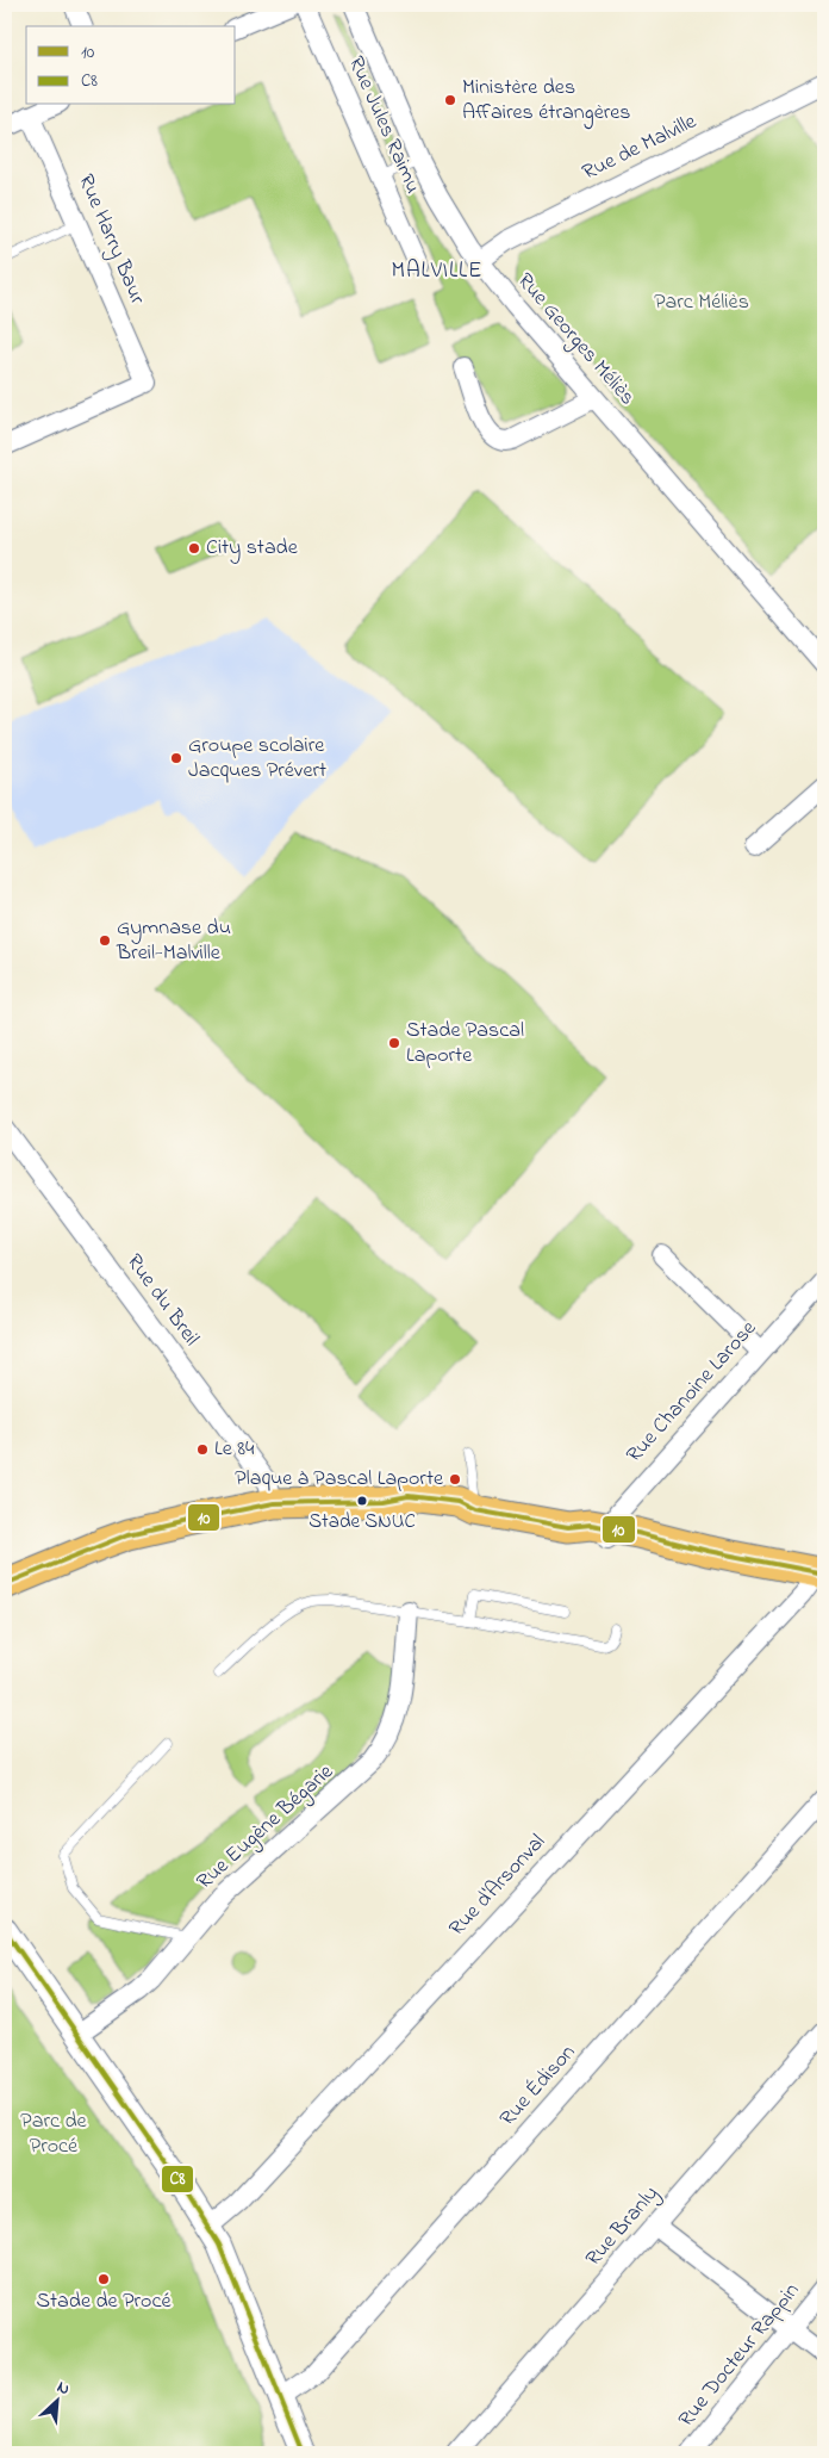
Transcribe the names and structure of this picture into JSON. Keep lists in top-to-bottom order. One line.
{"streets":{"street":["Rue Jules Raimu","Rue de Malville","Rue Harry Baur","Rue Georges Méliès","Rue du Breil","Rue Chanoine Larose","Rue Eugène Bégarie","Rue d'Arsonval","Rue Édison","Rue Branly","Rue Docteur Rappin"]},"crossings":[["Rue de Malville","Rue Georges Méliès"]],"districts":["MALVILLE"],"parks":["Parc Méliès","Parc de Procé"],"places":["Ministère des Affaires étrangères","City stade","Groupe scolaire Jacques Prévert","Gymnase du Breil-Malville","Stade Pascal Laporte","Le 84","Plaque à Pascal Laporte","Stade SNUC","Stade de Procé"],"lines":["transit line 10","transit line C8"],"legend":["10","C8"],"north":"top right"}
